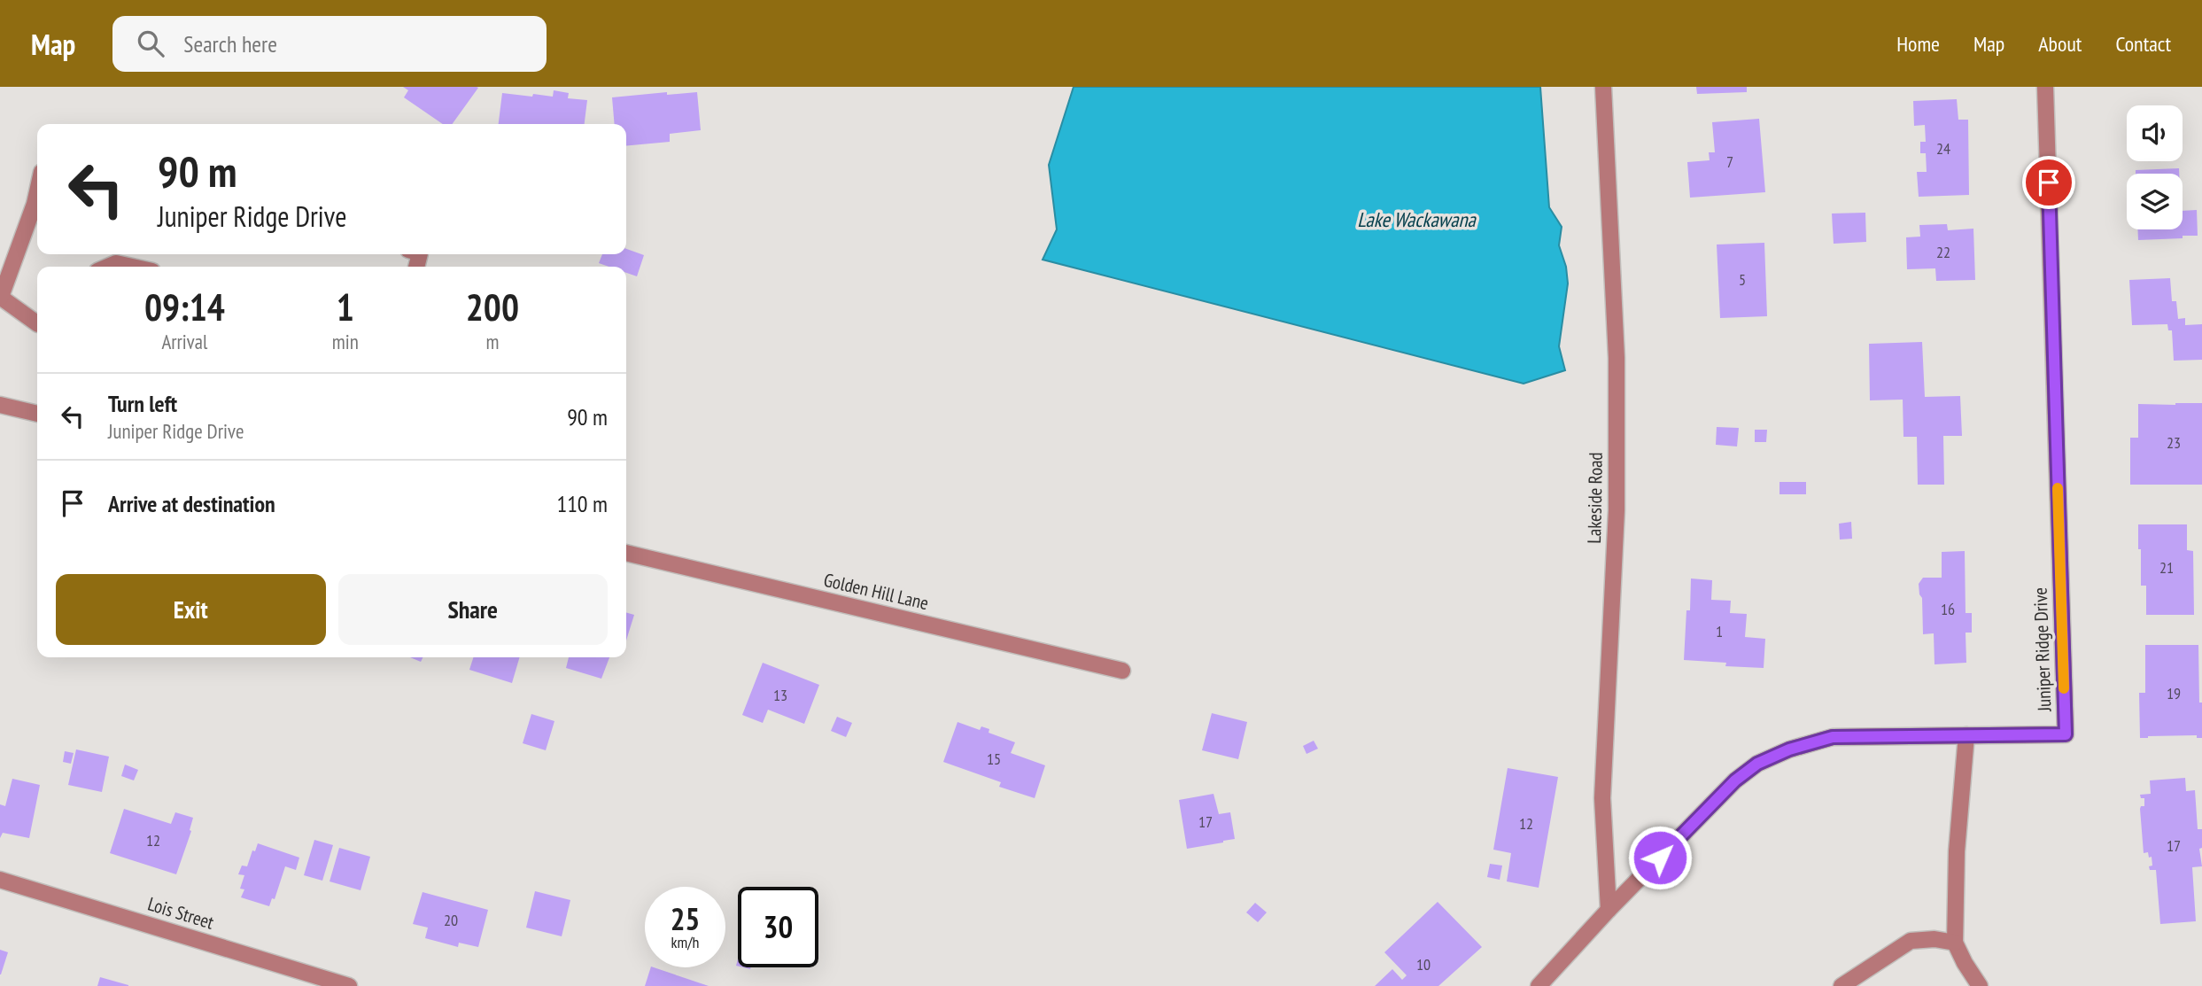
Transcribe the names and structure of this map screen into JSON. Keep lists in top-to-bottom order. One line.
{"streets":{"street":["Lakeside Road","Golden Hill Lane","Juniper Ridge Drive","Lois Street"]},"crossings":[["Lakeside Road","Juniper Ridge Drive"]],"water":["Lake Wackawana"],"house_numbers":["24","7","22","5","23","21","16","1","19","13","15","17","12","12","17","20","10"],"page":{"header":"Map","search":"Search here","nav":["Home","Map","About","Contact"],"turn":["90 m","Juniper Ridge Drive"],"eta":["09:14","Arrival","1","min","200","m"],"list":[{"name":"Turn left","note":"Juniper Ridge Drive","value":"90 m"},{"name":"Arrive at destination","value":"110 m"}],"buttons":["Exit","Share"],"speed":"25 km/h","limit":"30"}}
